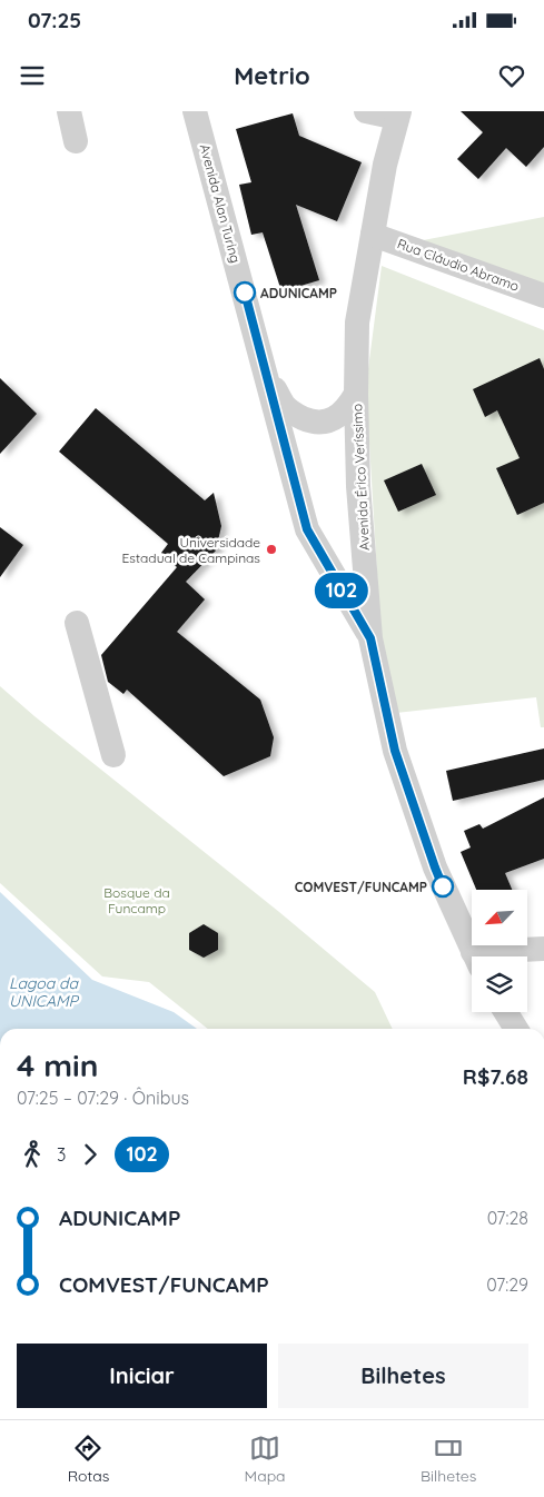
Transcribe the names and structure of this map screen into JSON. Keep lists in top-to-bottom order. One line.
{"streets":{"street":["Avenida Alan Turing","Rua Cláudio Abramo","Avenida Érico Veríssimo"]},"crossings":[["Avenida Alan Turing","Avenida Érico Veríssimo"],["Rua Cláudio Abramo","Avenida Érico Veríssimo"]],"water":["Lagoa da UNICAMP"],"parks":["Bosque da Funcamp"],"places":["ADUNICAMP","Universidade Estadual de Campinas","COMVEST/FUNCAMP"],"lines":["bus line 102"],"north":"bottom left","page":{"status":"07:25","header":"Metrio","on_map":"102","heading":["4 min","07:25 – 07:29 · Ônibus","R$7.68"],"legs":["3","102"],"list":[{"name":"ADUNICAMP","value":"07:28"},{"name":"COMVEST/FUNCAMP","value":"07:29"}],"buttons":["Iniciar","Bilhetes"],"tabs":["Rotas","Mapa","Bilhetes"]}}
